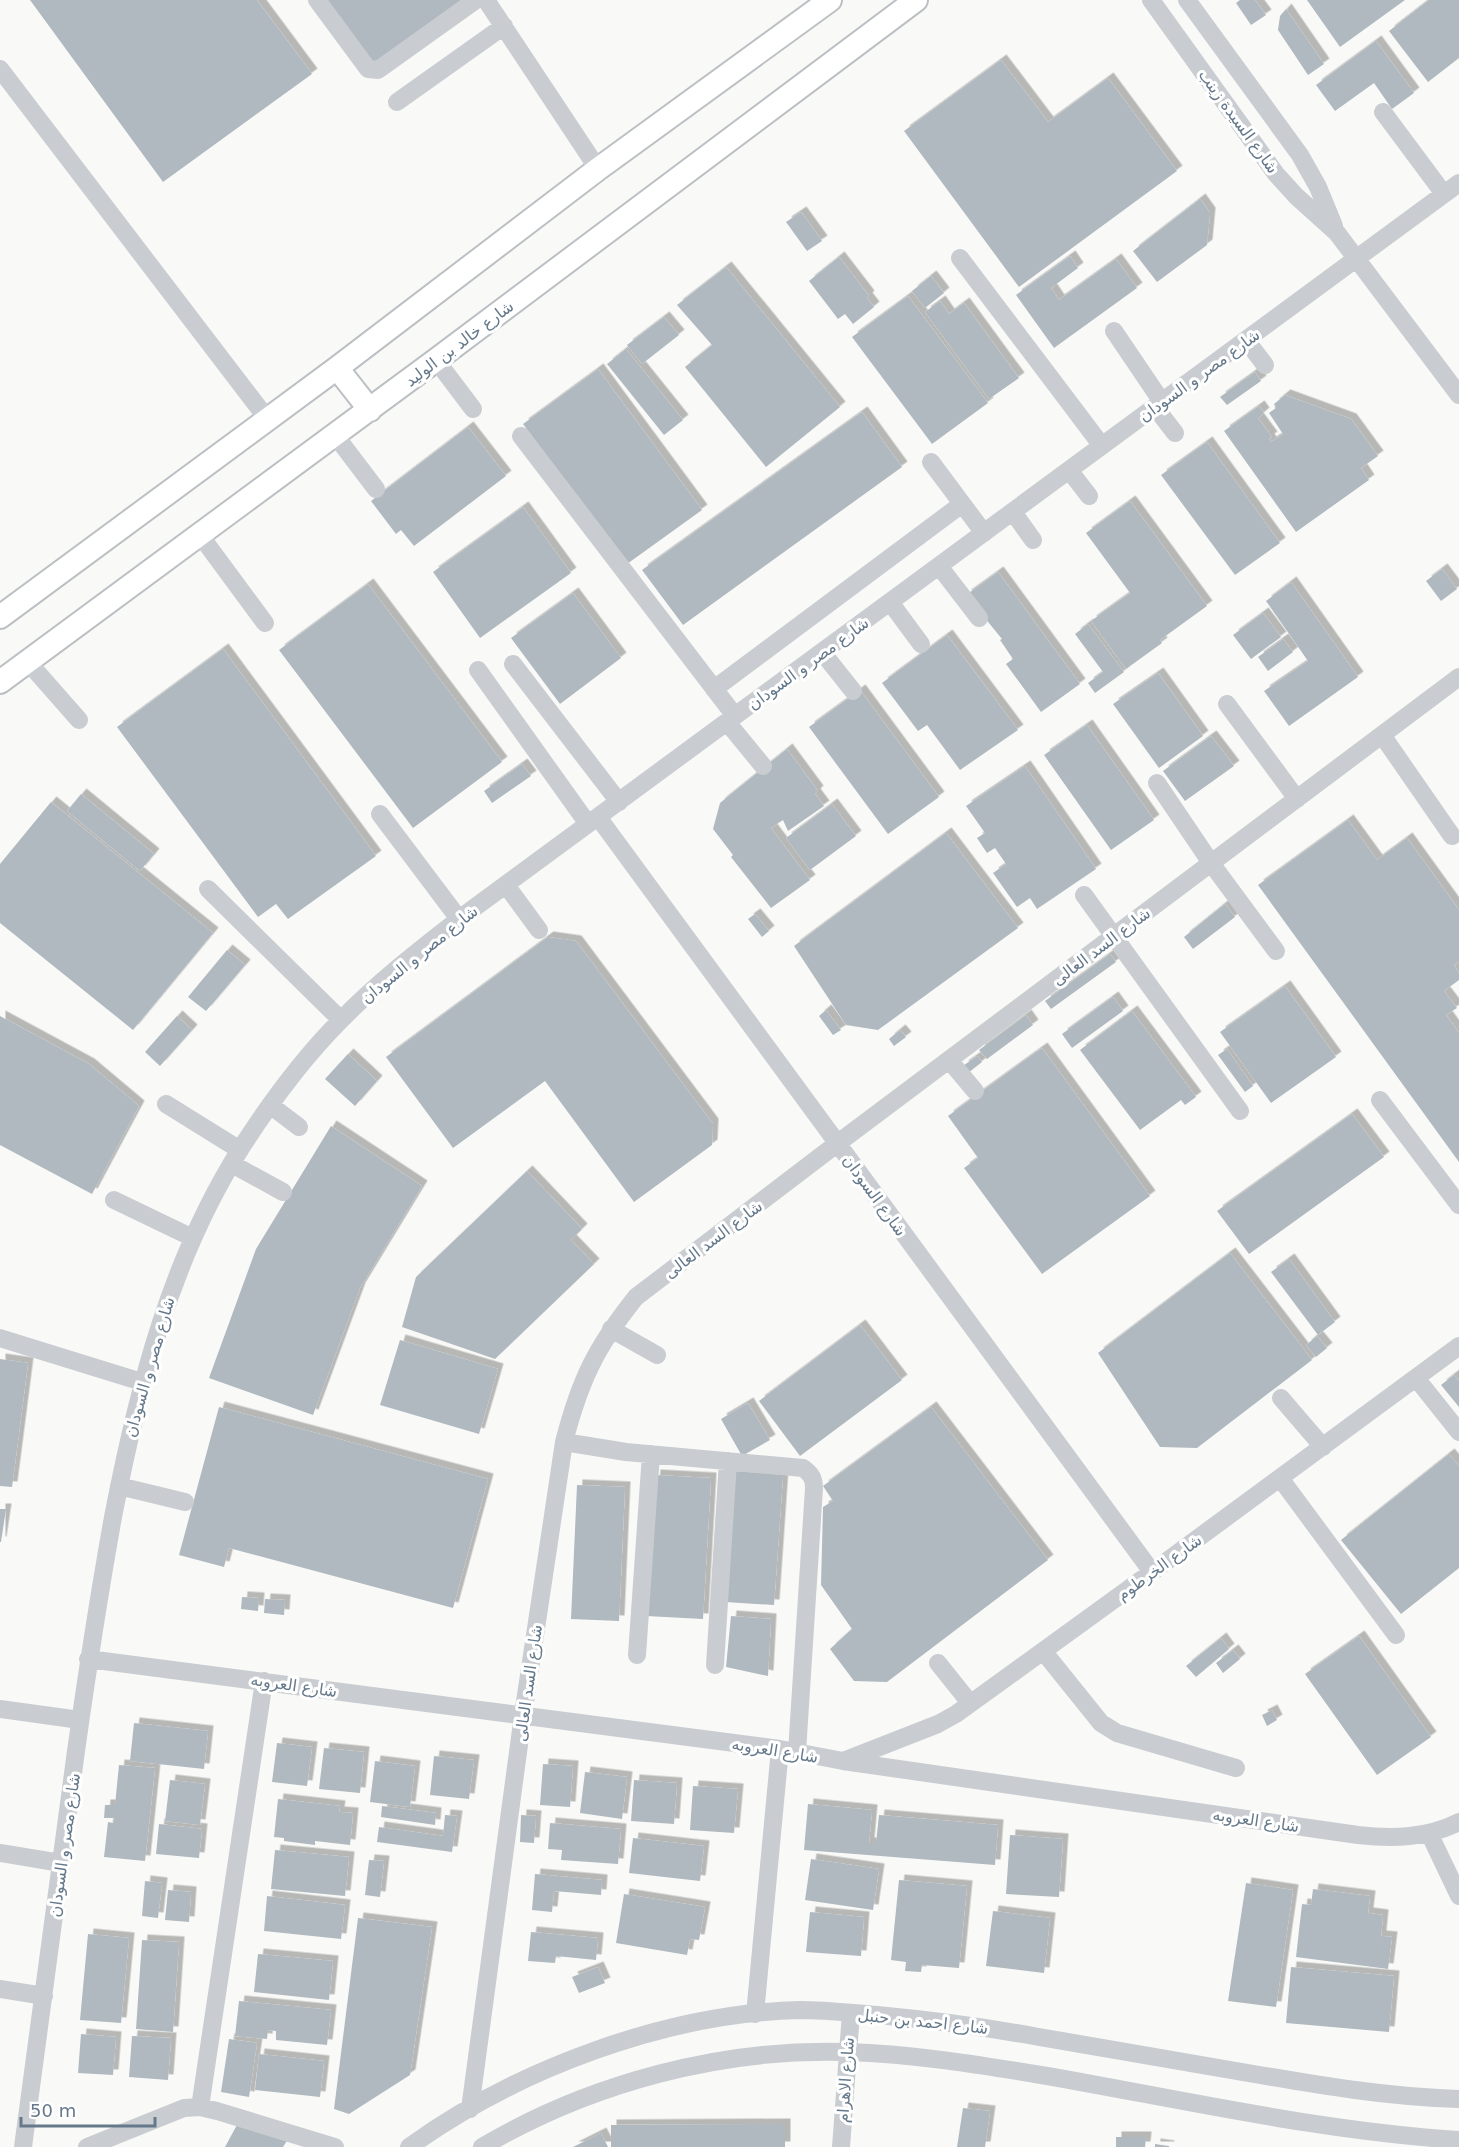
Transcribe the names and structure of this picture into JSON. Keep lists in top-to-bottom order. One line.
{"streets":{"main road":["شارع خالد بن الوليد"],"street":["شارع السيدة زينب","شارع مصر و السودان","شارع السد العالى","شارع السودان","شارع الخرطوم","شارع العروبه","شارع احمد بن حنبل","شارع الاهرام"]},"crossings":[["شارع السيدة زينب","شارع مصر و السودان"],["شارع مصر و السودان","شارع السودان"],["شارع مصر و السودان","شارع العروبه"],["شارع السد العالى","شارع السودان"],["شارع السد العالى","شارع العروبه"],["شارع السد العالى","شارع احمد بن حنبل"],["شارع السودان","شارع الخرطوم"],["شارع الخرطوم","شارع العروبه"],["شارع احمد بن حنبل","شارع الاهرام"]],"scale_bar":"50 m"}
